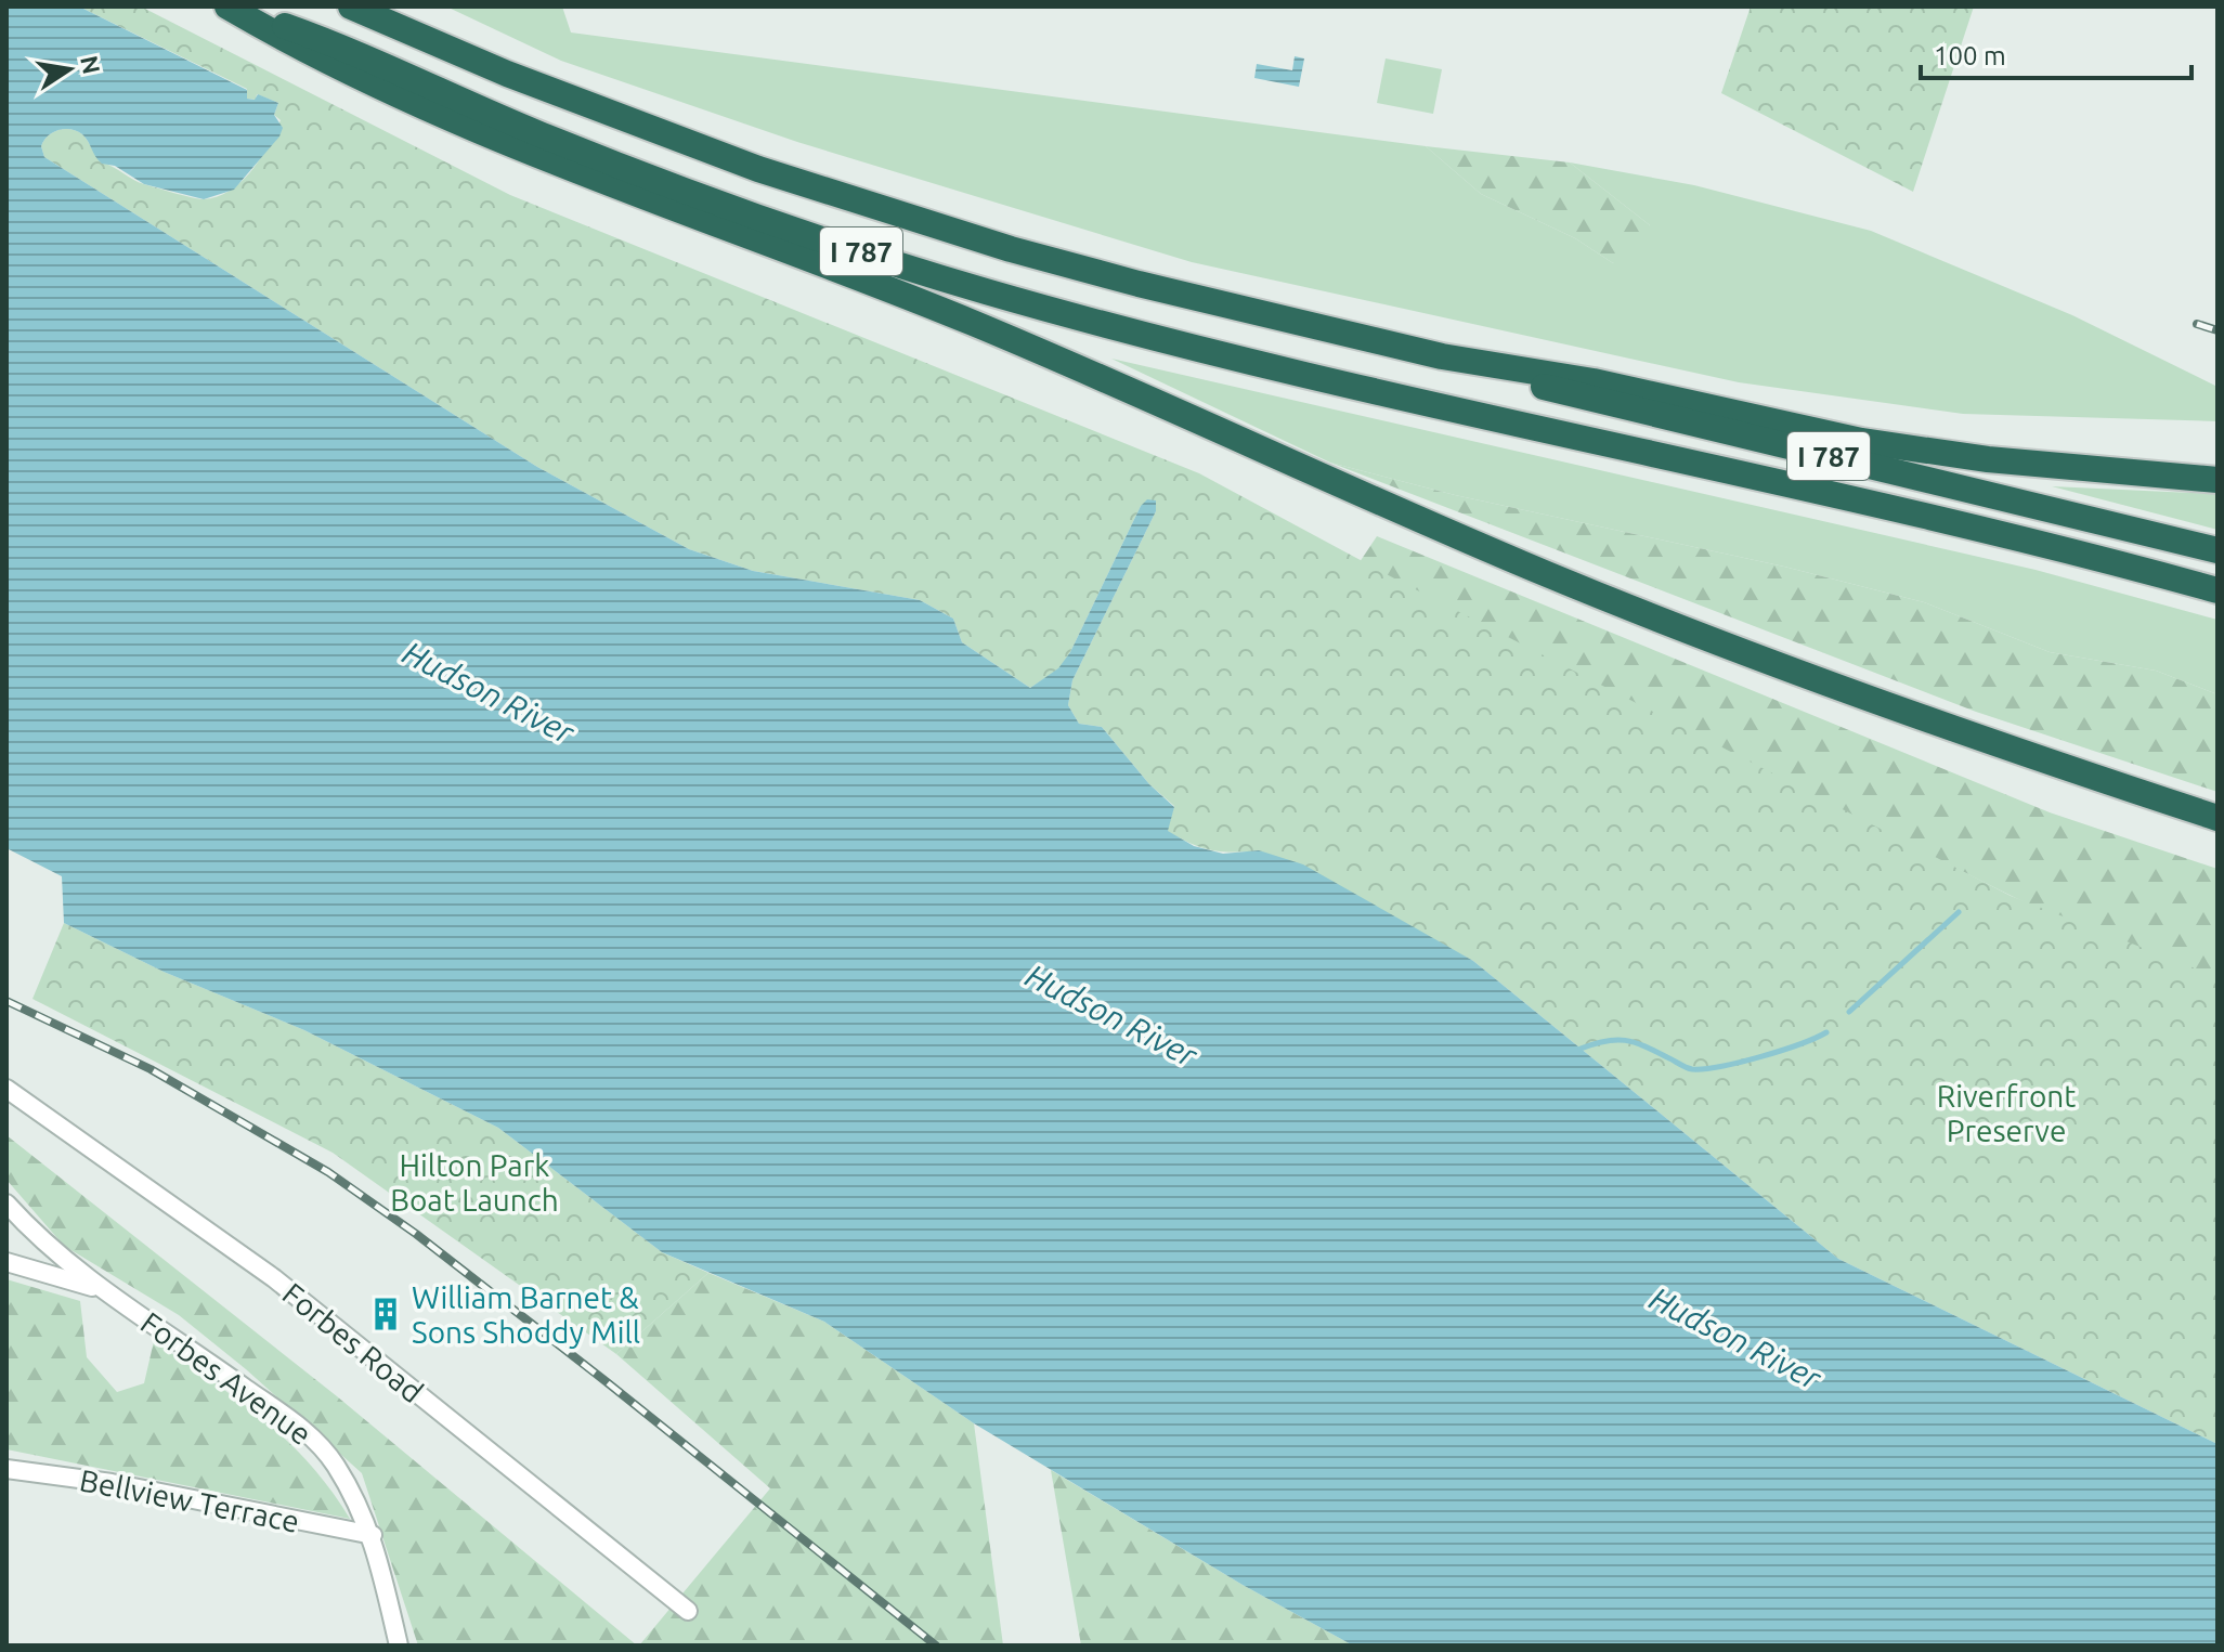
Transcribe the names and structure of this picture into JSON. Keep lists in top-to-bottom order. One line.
{"streets":{"highway":["I 787"],"street":["Forbes Road","Forbes Avenue","Bellview Terrace"]},"crossings":[["Forbes Avenue","Bellview Terrace"]],"water":["Hudson River"],"parks":["Riverfront Preserve","Hilton Park Boat Launch"],"places":{"building":["William Barnet & Sons Shoddy Mill"]},"scale_bar":"100 m","north":"right"}
